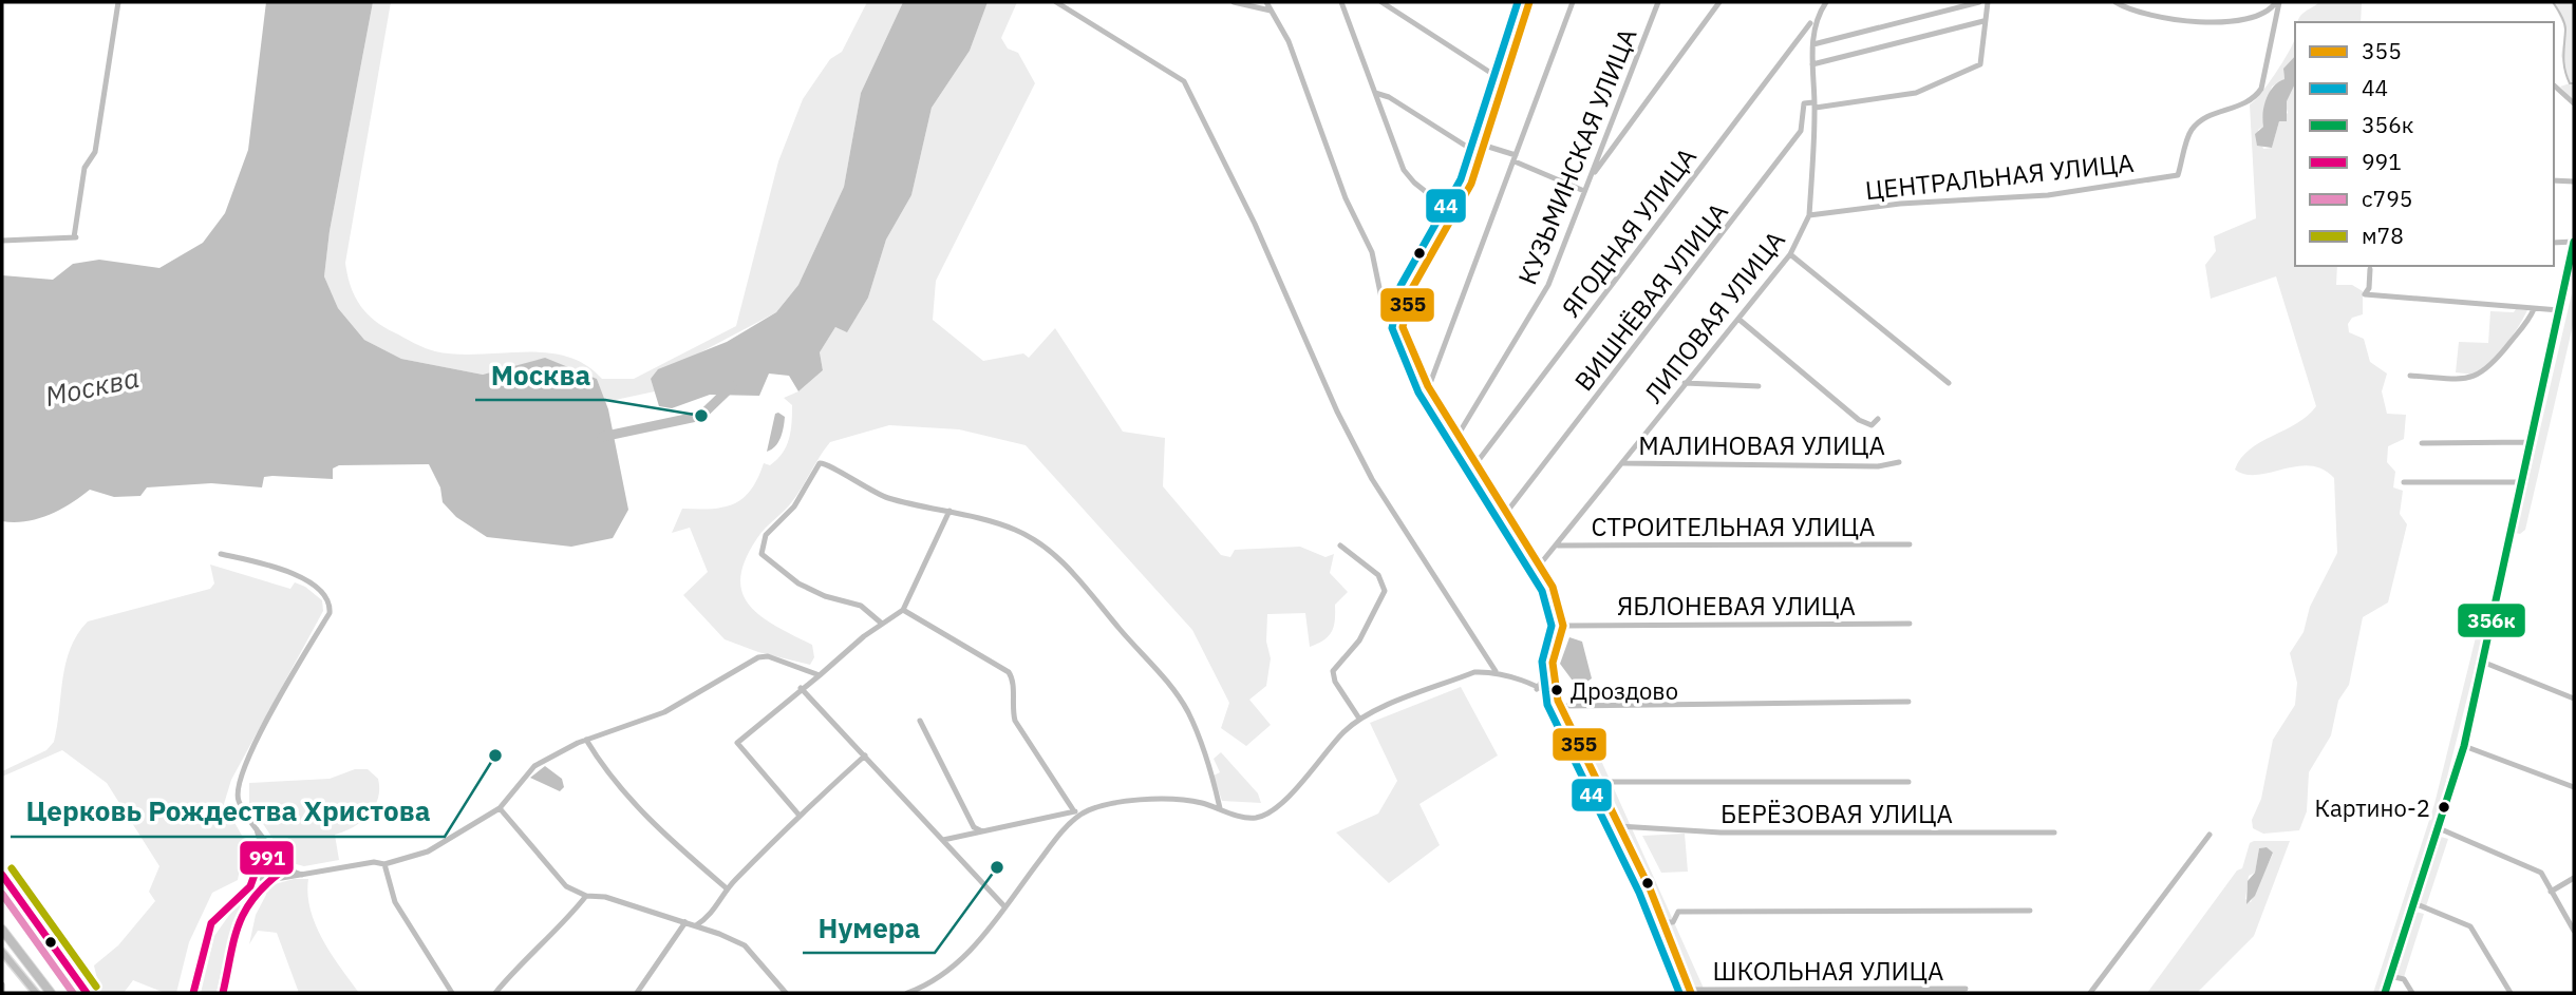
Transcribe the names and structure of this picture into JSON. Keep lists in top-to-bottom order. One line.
{"streets":{"street":["КУЗЬМИНСКАЯ УЛИЦА","ЦЕНТРАЛЬНАЯ УЛИЦА","ЯГОДНАЯ УЛИЦА","ВИШНЁВАЯ УЛИЦА","ЛИПОВАЯ УЛИЦА","МАЛИНОВАЯ УЛИЦА","СТРОИТЕЛЬНАЯ УЛИЦА","ЯБЛОНЕВАЯ УЛИЦА","БЕРЁЗОВАЯ УЛИЦА","ШКОЛЬНАЯ УЛИЦА"]},"crossings":[["ЦЕНТРАЛЬНАЯ УЛИЦА","ЛИПОВАЯ УЛИЦА"],["ВИШНЁВАЯ УЛИЦА","ЛИПОВАЯ УЛИЦА"],["ЛИПОВАЯ УЛИЦА","МАЛИНОВАЯ УЛИЦА"],["ЛИПОВАЯ УЛИЦА","СТРОИТЕЛЬНАЯ УЛИЦА"]],"water":["Москва"],"places":["Москва","Дроздово","Церковь Рождества Христова","Картино-2","Нумера"],"lines":["transit line 355","transit line 44","transit line 356к","transit line 991","transit line м78","transit line с795"],"legend":["355","44","356к","991","с795","м78"]}
